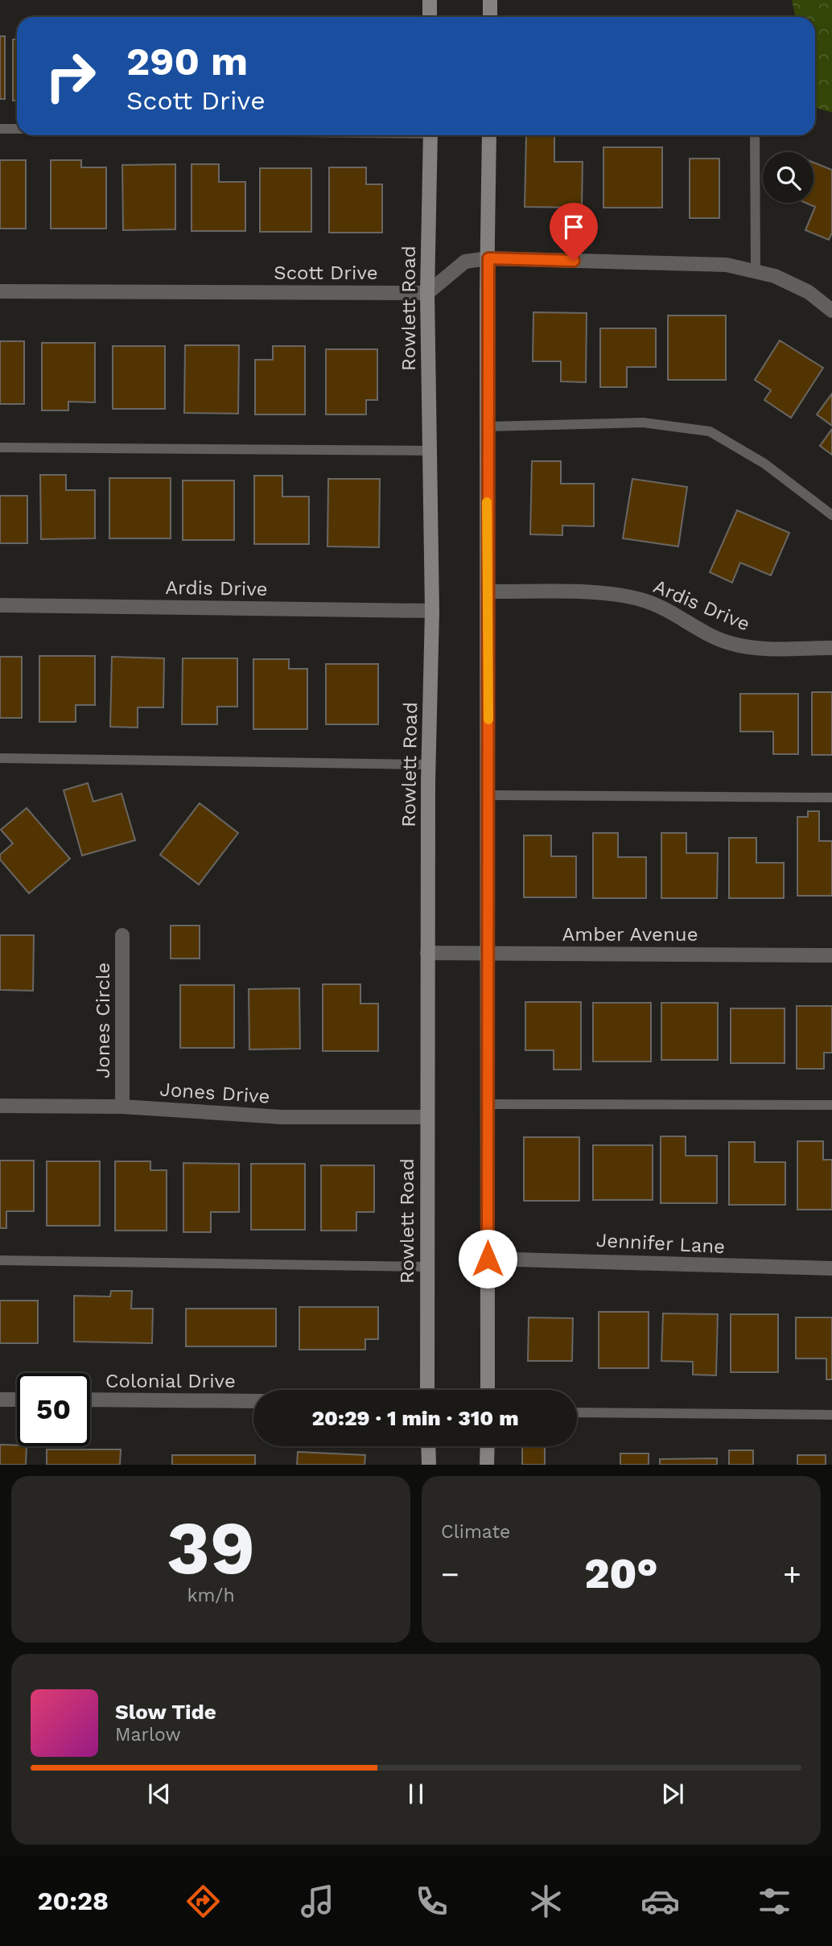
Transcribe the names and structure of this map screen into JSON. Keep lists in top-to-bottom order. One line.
{"streets":{"main road":["Rowlett Road"],"street":["Scott Drive","Ardis Drive","Amber Avenue","Jones Circle","Jones Drive","Jennifer Lane","Colonial Drive"]},"crossings":[["Scott Drive","Rowlett Road"],["Rowlett Road","Ardis Drive"],["Rowlett Road","Amber Avenue"],["Rowlett Road","Jones Drive"],["Jones Circle","Jones Drive"]],"page":{"turn":["290 m","Scott Drive"],"limit":"50","trip":"20:29 · 1 min · 310 m","tile":[["39","km/h"],"Climate"],"heat":["−","20°","+"],"song":["Slow Tide","Marlow"],"tabs":"20:28"}}
